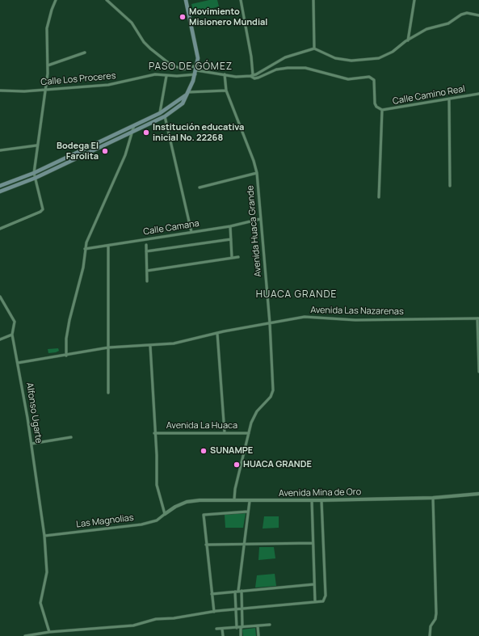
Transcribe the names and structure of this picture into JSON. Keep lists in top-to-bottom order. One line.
{"streets":{"street":["Calle Los Proceres","Calle Camino Real","Calle Camana","Avenida Huaca Grande","Avenida Las Nazarenas","Alfonso Ugarte","Avenida La Huaca","Avenida Mina de Oro","Las Magnolias"]},"crossings":[["Calle Camana","Avenida Huaca Grande"],["Avenida Huaca Grande","Avenida Las Nazarenas"],["Avenida Huaca Grande","Avenida La Huaca"],["Avenida Huaca Grande","Avenida Mina de Oro"],["Avenida Las Nazarenas","Alfonso Ugarte"],["Alfonso Ugarte","Las Magnolias"],["Avenida Mina de Oro","Las Magnolias"]],"districts":["PASO DE GÓMEZ","HUACA GRANDE"],"places":["Movimiento Misionero Mundial","Institución educativa inicial No. 22268","Bodega El Farolita","SUNAMPE","HUACA GRANDE"]}
